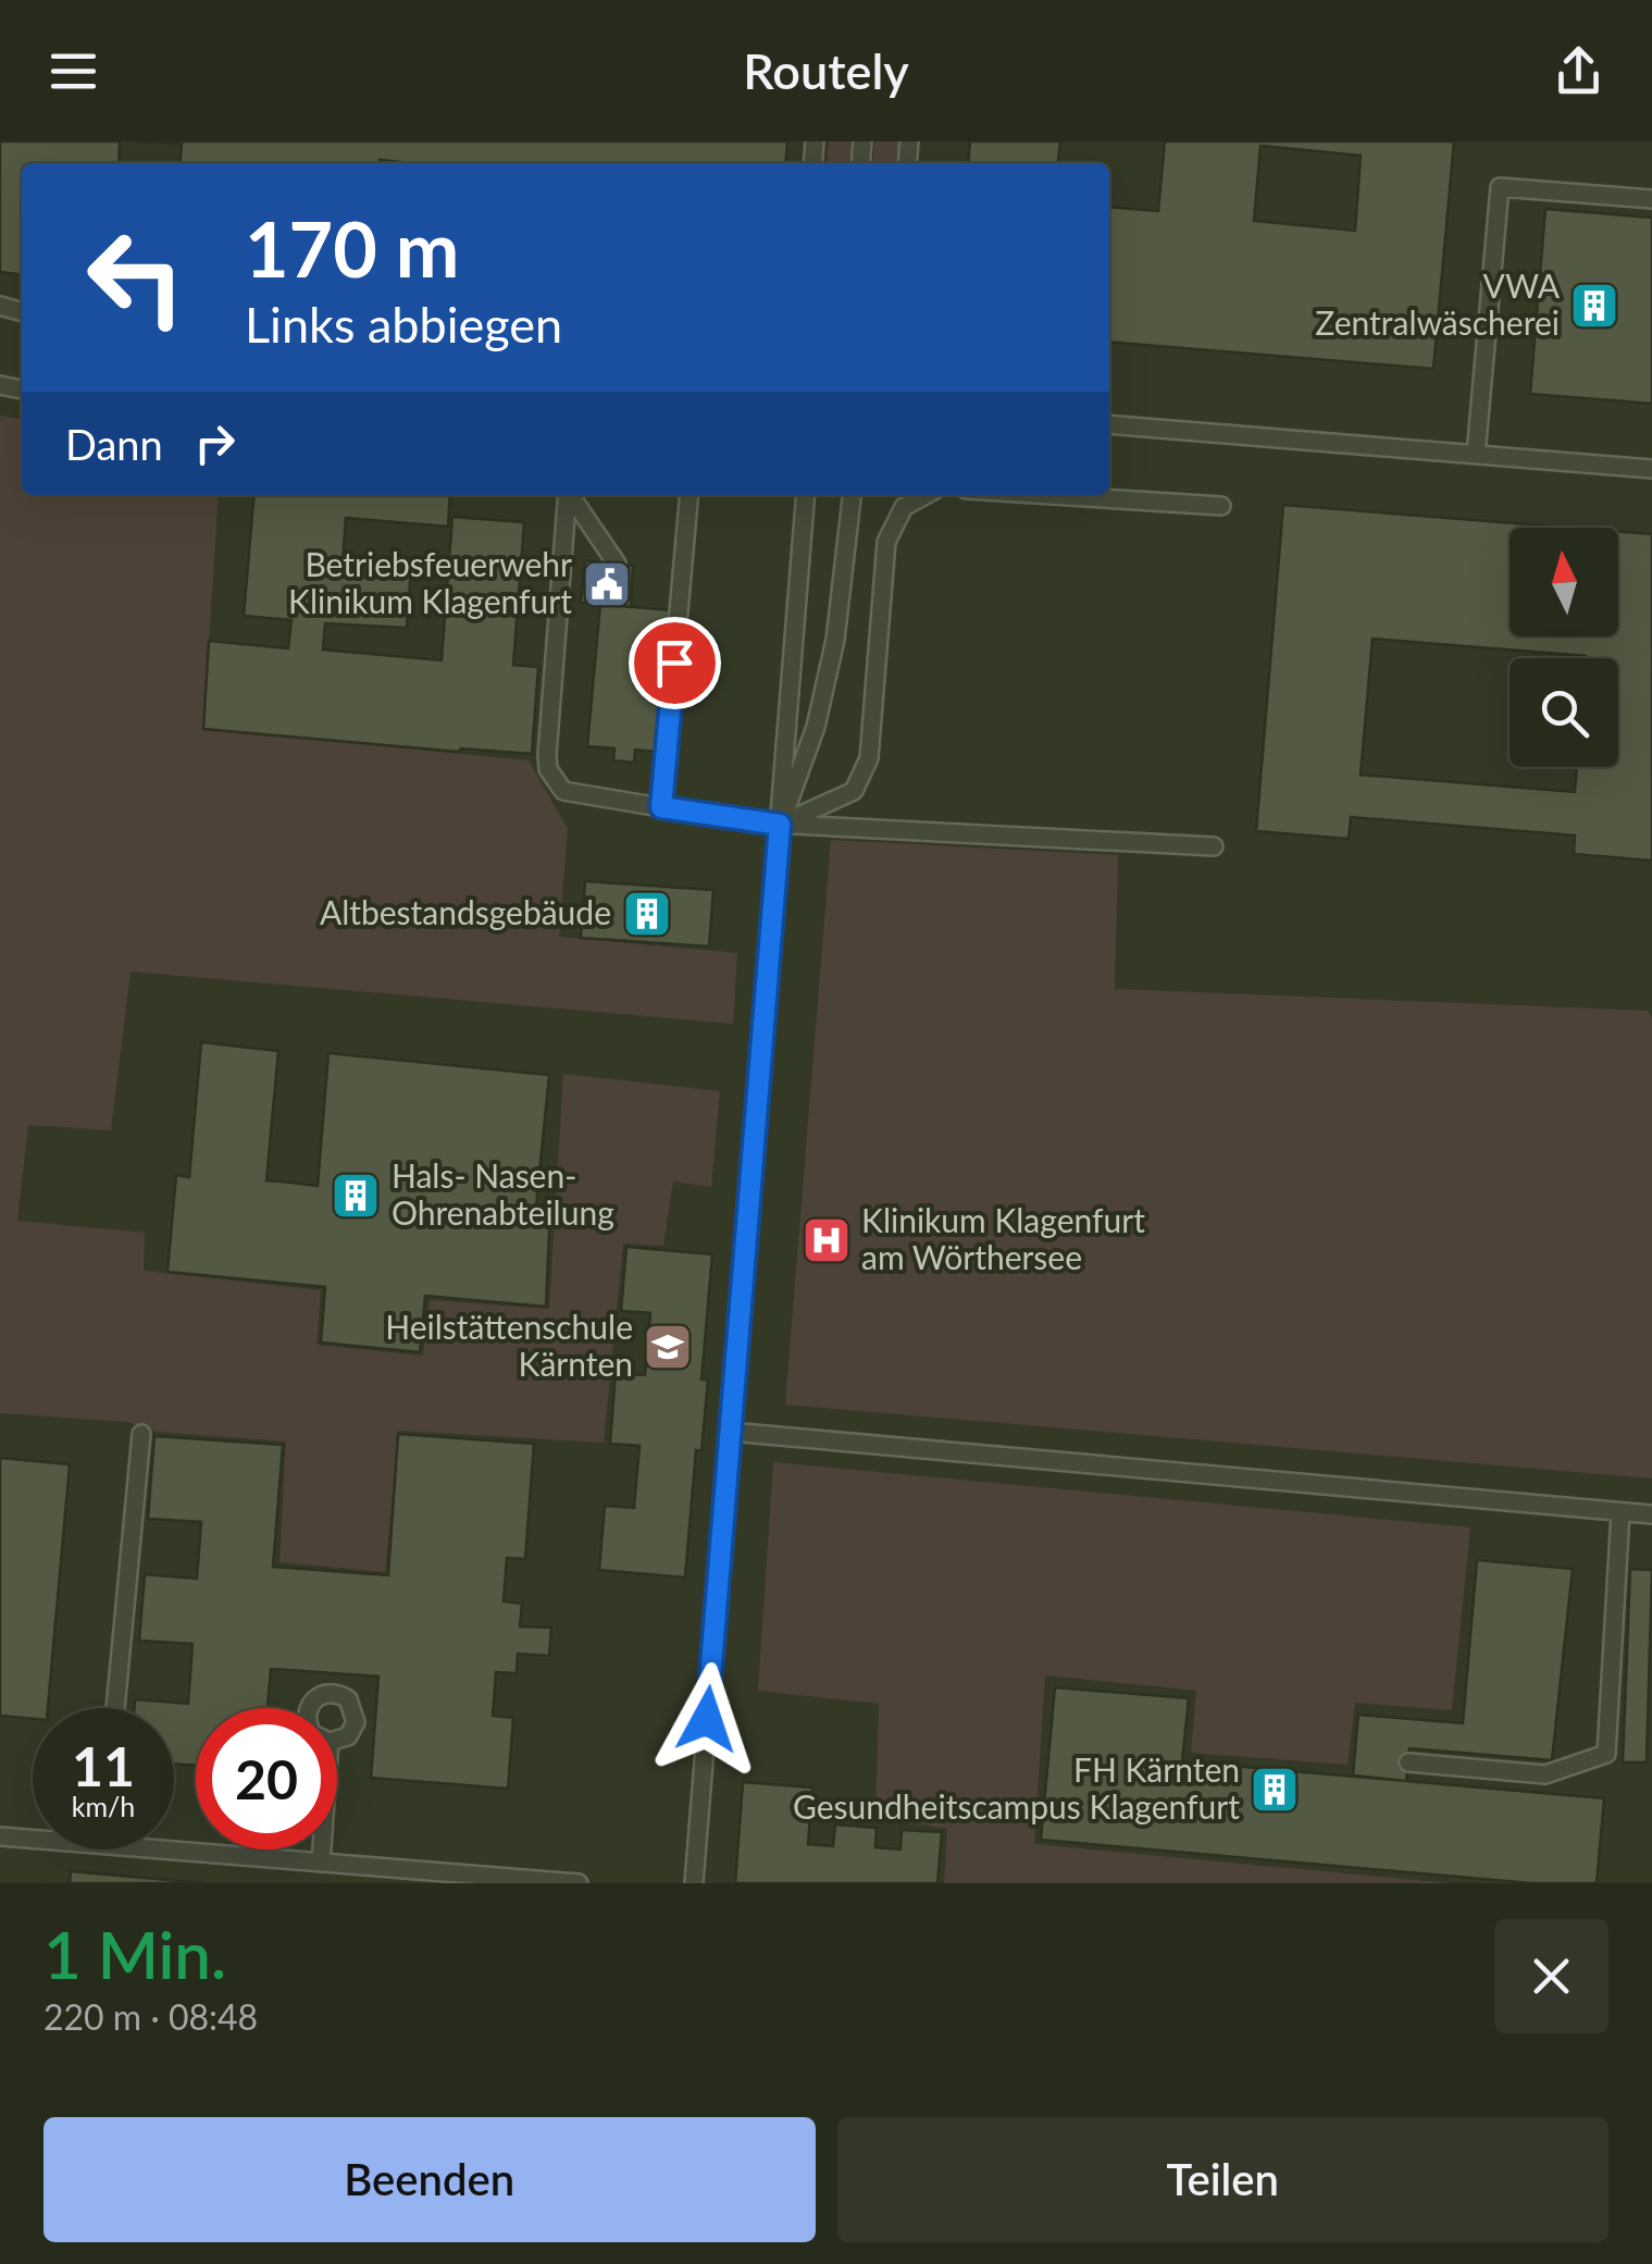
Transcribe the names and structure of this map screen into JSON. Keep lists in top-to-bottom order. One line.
{"places":{"building":["VWA Zentralwäscherei","Altbestandsgebäude","Hals- Nasen- Ohrenabteilung","FH Kärnten Gesundheitscampus Klagenfurt"],"public building":["Betriebsfeuerwehr Klinikum Klagenfurt"],"hospital":["Klinikum Klagenfurt am Wörthersee"],"school or university":["Heilstättenschule Kärnten"]},"north":"top","page":{"header":"Routely","turn":["170 m","Links abbiegen"],"then":"Dann","speed":"11 km/h","limit":"20","heading":["1 Min.","220 m · 08:48"],"buttons":["Beenden","Teilen"]}}
